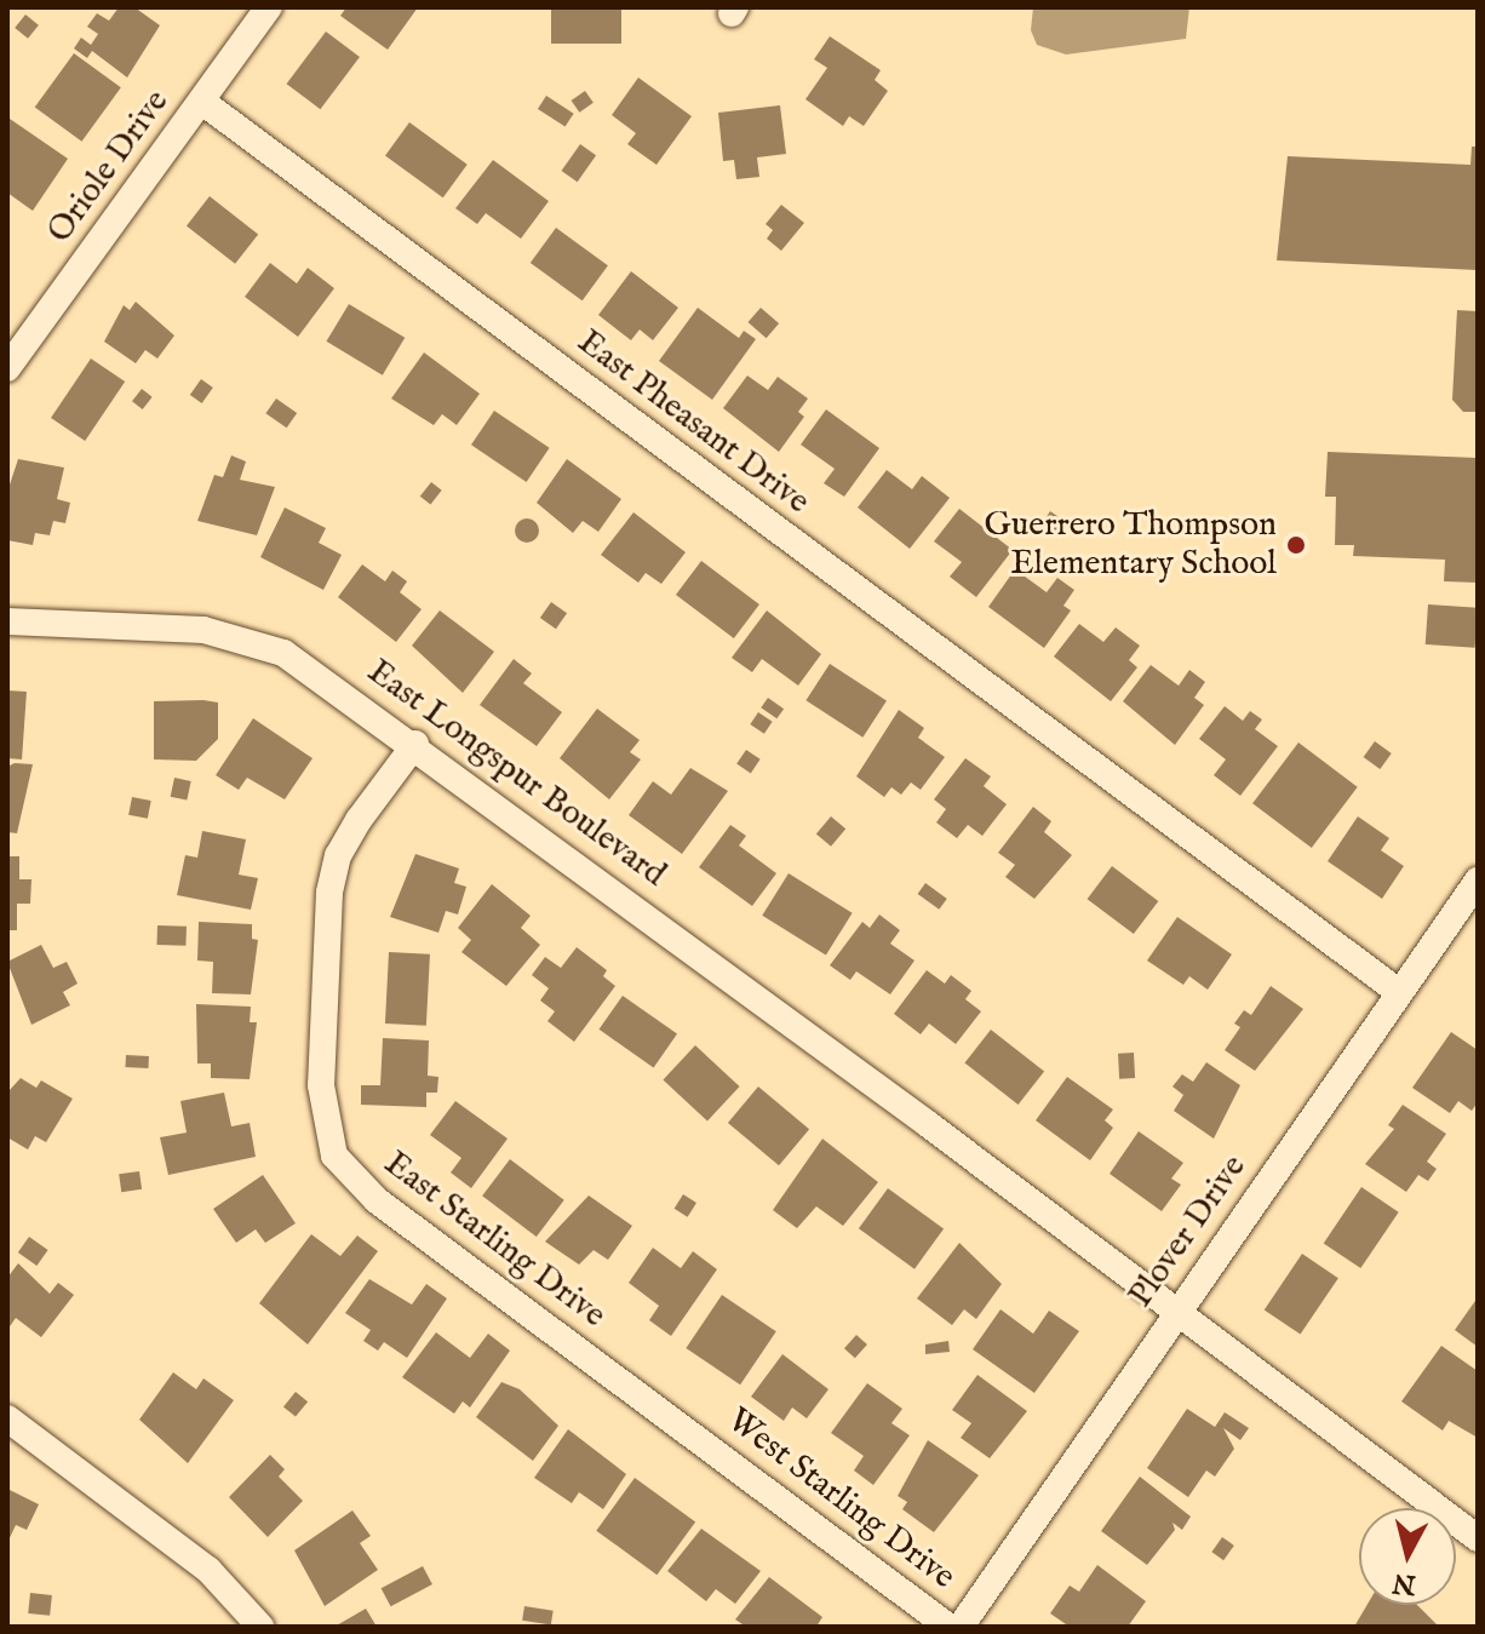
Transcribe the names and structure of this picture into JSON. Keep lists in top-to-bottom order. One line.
{"streets":{"street":["Oriole Drive","East Pheasant Drive","East Longspur Boulevard","Plover Drive","East Starling Drive","West Starling Drive"]},"crossings":[["Oriole Drive","East Pheasant Drive"],["East Pheasant Drive","Plover Drive"],["East Longspur Boulevard","Plover Drive"],["East Longspur Boulevard","East Starling Drive"],["East Starling Drive","West Starling Drive"]],"places":["Guerrero Thompson Elementary School"],"north":"bottom"}
